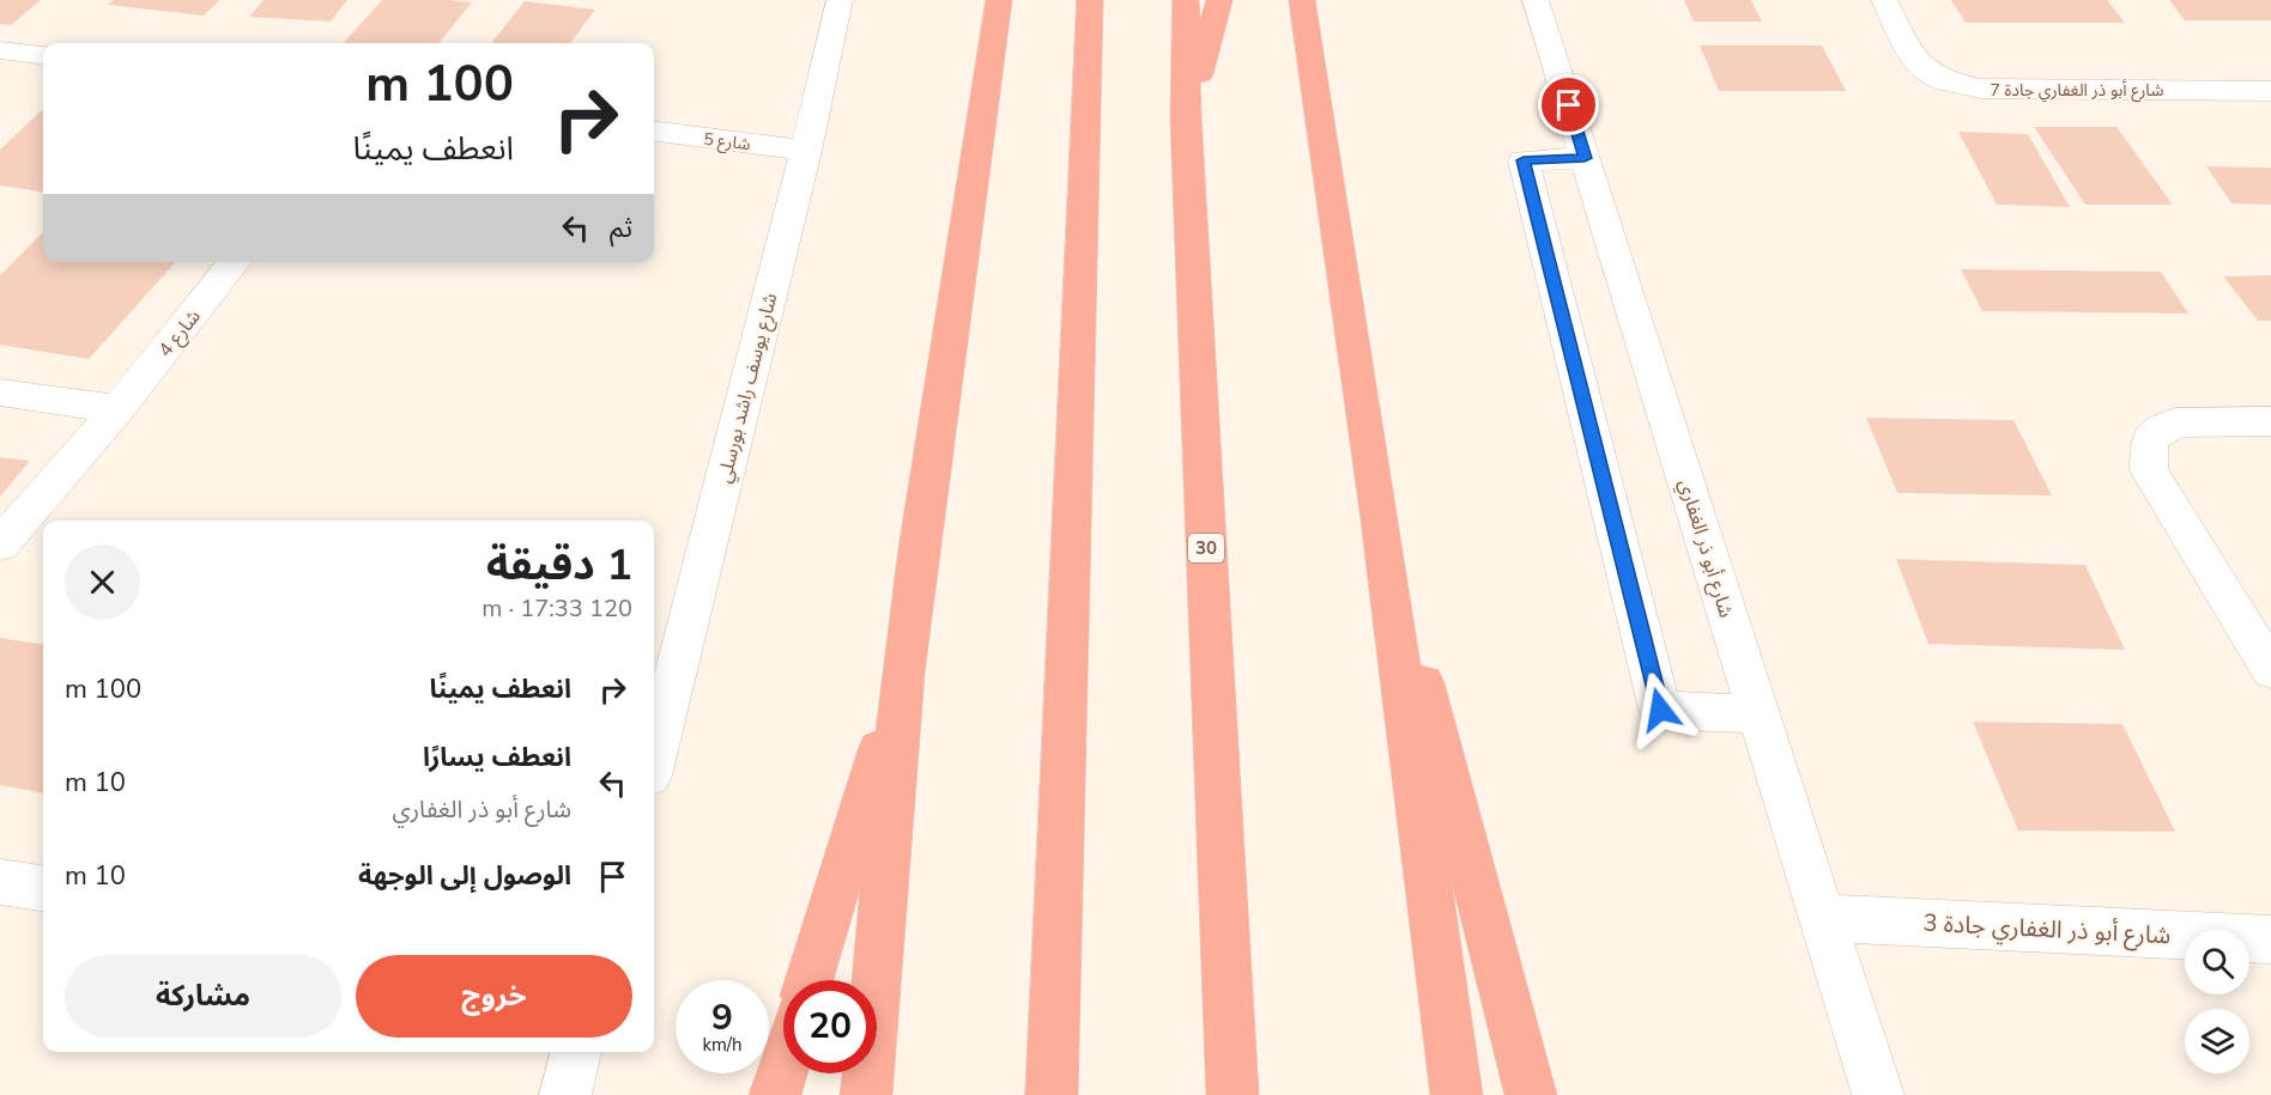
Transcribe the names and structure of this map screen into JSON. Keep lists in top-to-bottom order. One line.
{"streets":{"highway":["30"],"street":["شارع أبو ذر الغفاري جادة 7","شارع 5","شارع 4","شارع يوسف راشد بورسلي","شارع أبو ذر الغفاري","شارع أبو ذر الغفاري جادة 3"]},"crossings":[["شارع 5","شارع يوسف راشد بورسلي"],["شارع أبو ذر الغفاري","شارع أبو ذر الغفاري جادة 3"]],"page":{"turn":["100 m","انعطف يمينًا"],"then":"ثم","heading":["1 دقيقة","120 m · 17:33"],"list":[{"name":"انعطف يمينًا","value":"100 m"},{"name":"انعطف يسارًا","note":"شارع أبو ذر الغفاري","value":"10 m"},{"name":"الوصول إلى الوجهة","value":"10 m"}],"buttons":["خروج","مشاركة"],"speed":"9 km/h","limit":"20"}}
